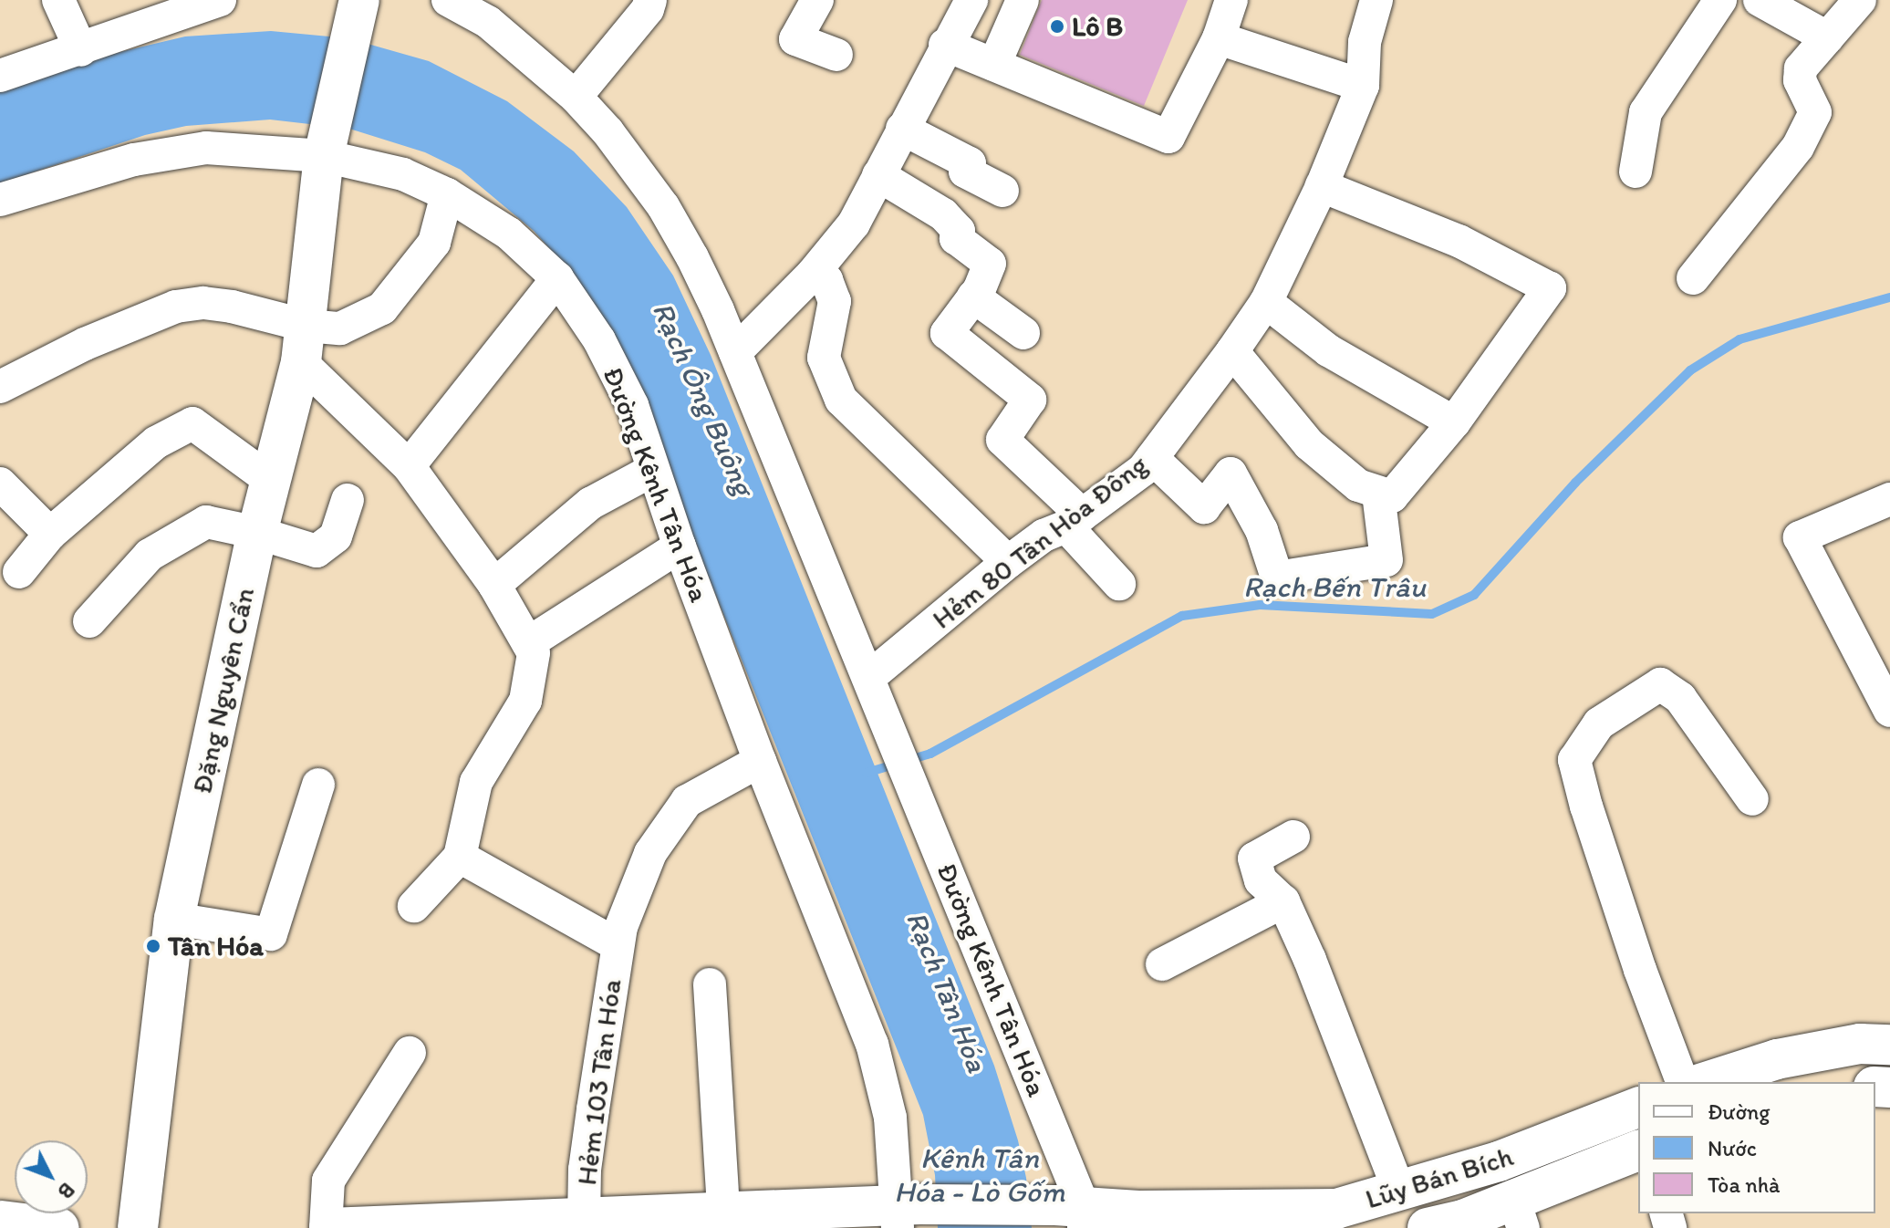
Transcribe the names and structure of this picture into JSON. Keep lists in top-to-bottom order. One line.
{"streets":{"main road":["Đặng Nguyên Cẩn","Lũy Bán Bích"],"street":["Đường Kênh Tân Hóa","Hẻm 80 Tân Hòa Đông","Hẻm 103 Tân Hóa"]},"crossings":[["Đường Kênh Tân Hóa","Hẻm 80 Tân Hòa Đông"],["Đường Kênh Tân Hóa","Đặng Nguyên Cẩn"],["Đường Kênh Tân Hóa","Hẻm 103 Tân Hóa"],["Đường Kênh Tân Hóa","Lũy Bán Bích"]],"water":["Rạch Ông Buông","Rạch Bến Trâu","Rạch Tân Hóa","Kênh Tân Hóa - Lò Gốm"],"places":["Lô B","Tân Hóa"],"legend":["Đường","Nước","Tòa nhà"],"north":"bottom right"}
